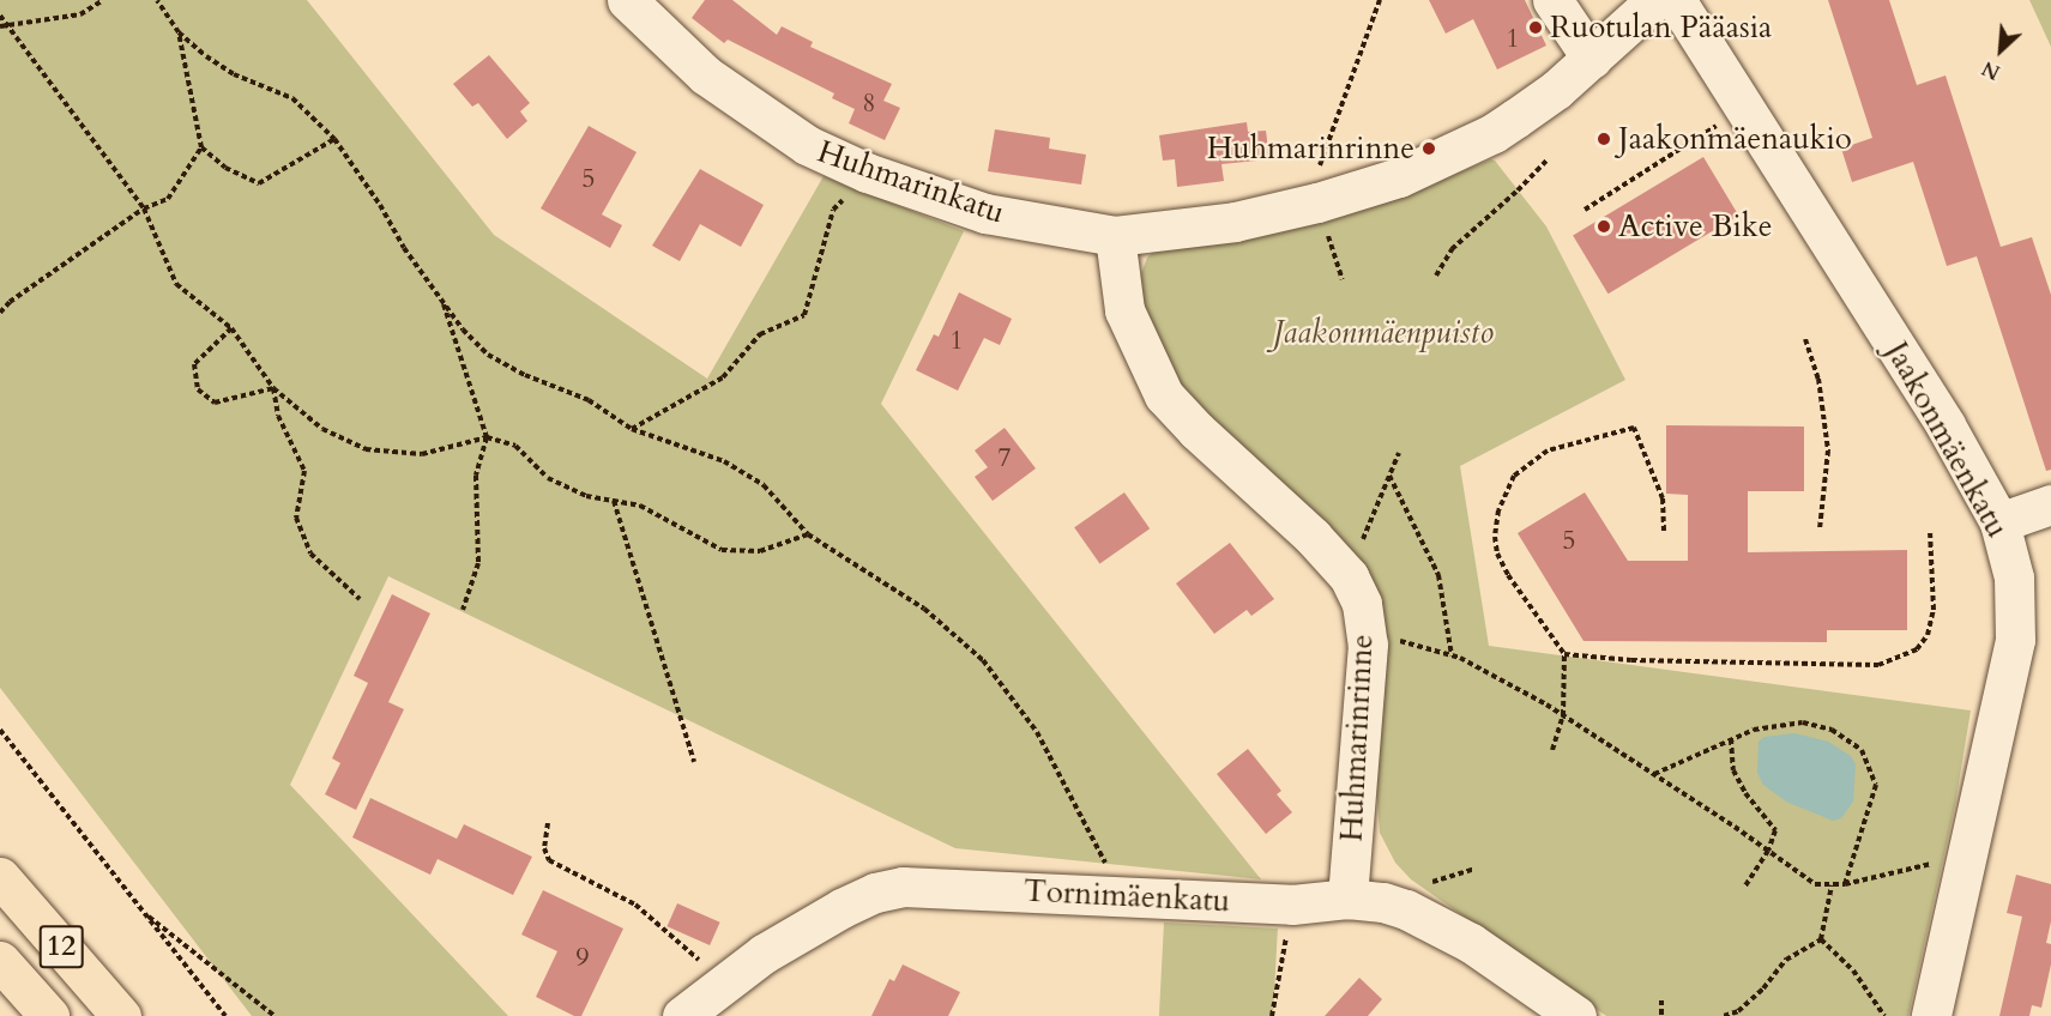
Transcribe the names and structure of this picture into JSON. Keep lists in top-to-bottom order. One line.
{"streets":{"highway":["12"],"street":["Huhmarinkatu","Jaakonmäenkatu","Huhmarinrinne","Tornimäenkatu"]},"crossings":[["Huhmarinkatu","Huhmarinrinne"],["Huhmarinrinne","Tornimäenkatu"]],"parks":["Jaakonmäenpuisto"],"places":["Ruotulan Pääasia","Jaakonmäenaukio","Huhmarinrinne","Active Bike"],"house_numbers":["1","8","5","1","7","5","9"],"north":"bottom left"}
